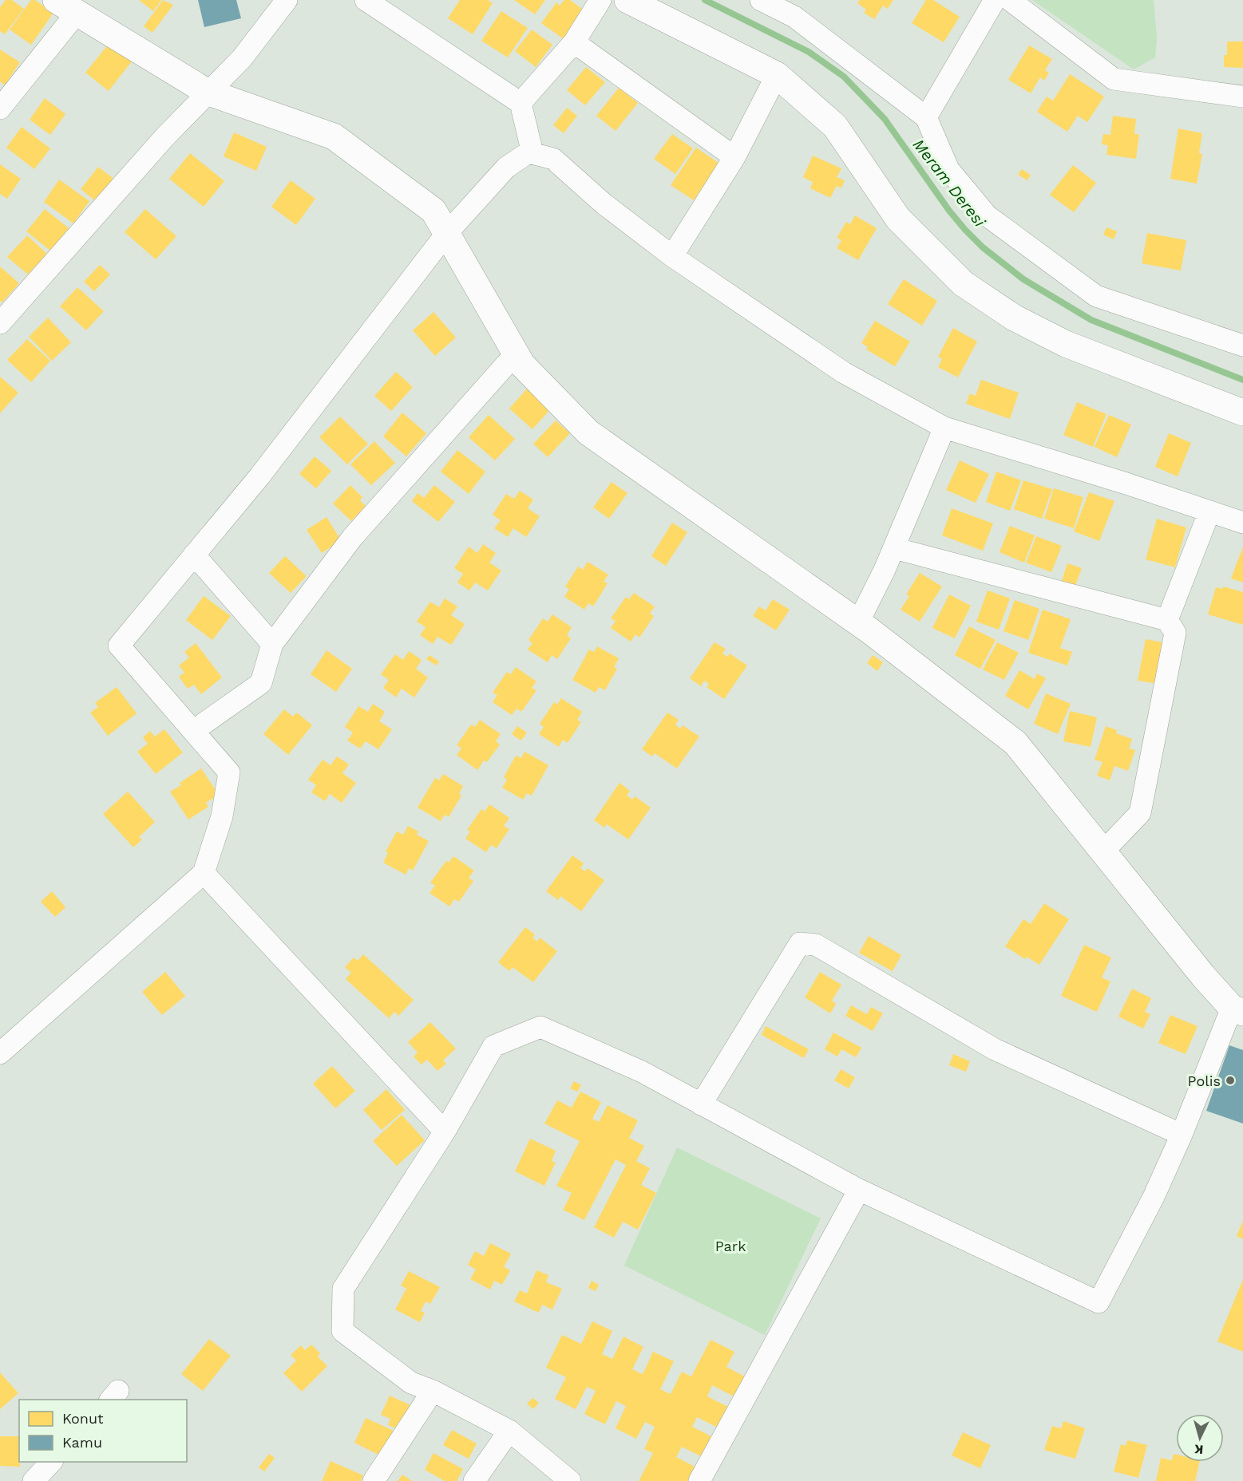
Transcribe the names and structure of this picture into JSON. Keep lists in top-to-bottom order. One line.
{"water":["Meram Deresi"],"parks":["Park"],"places":["Polis"],"legend":["Konut","Kamu"],"north":"bottom"}
